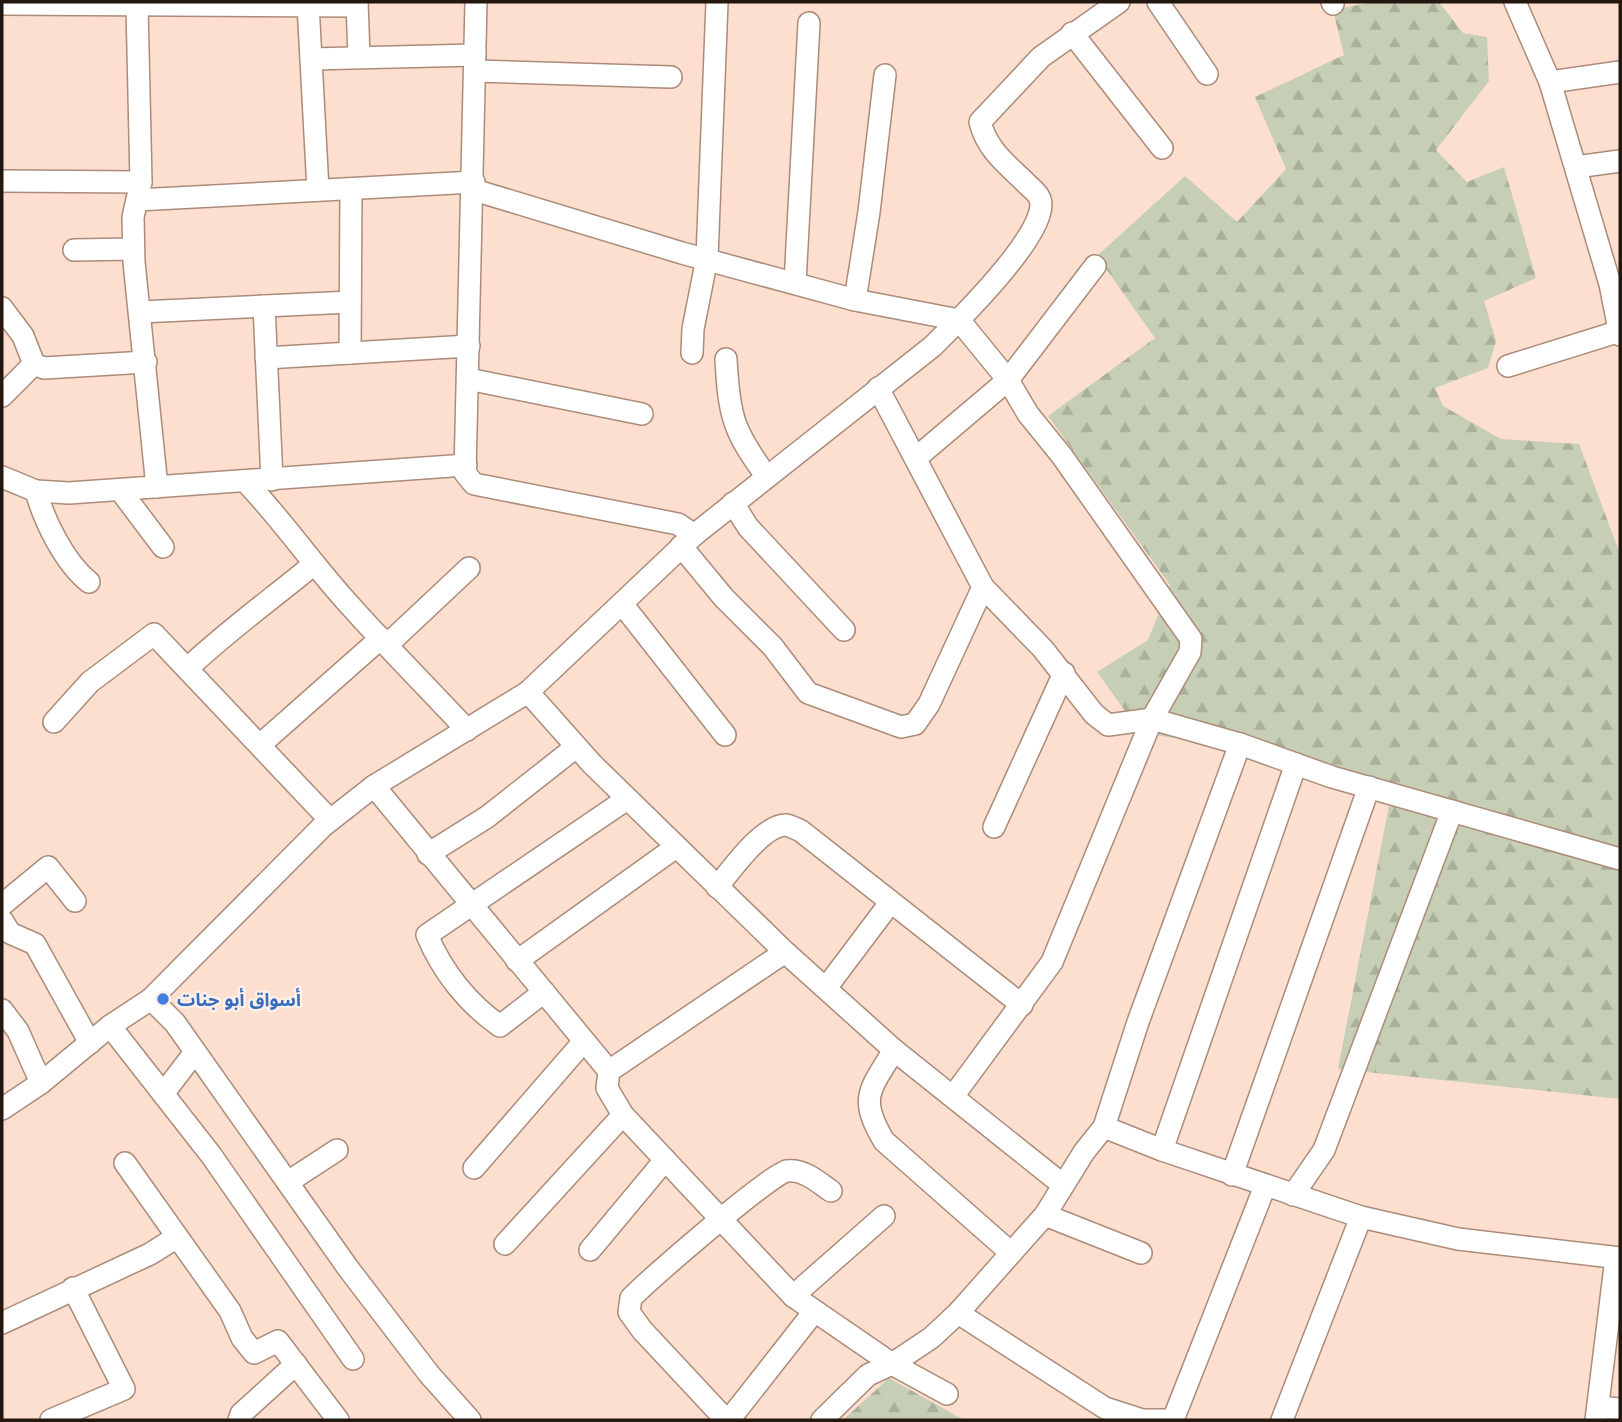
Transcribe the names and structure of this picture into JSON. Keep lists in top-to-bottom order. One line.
{"places":["أسواق أبو جنات"]}
